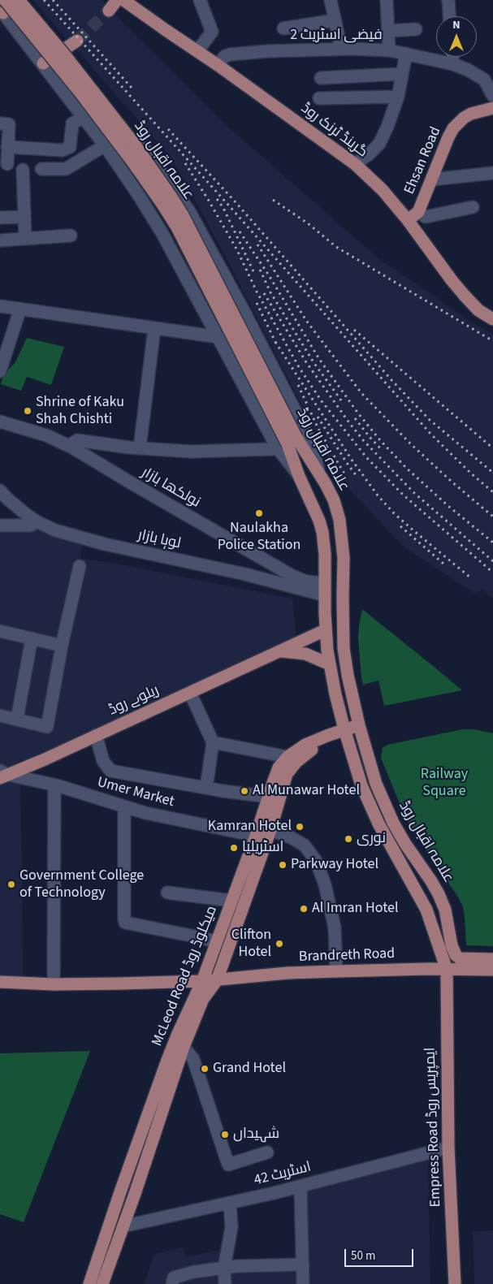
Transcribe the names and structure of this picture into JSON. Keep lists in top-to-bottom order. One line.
{"streets":{"main road":["گرینڈ ٹرنک روڈ","علامہ اقبال روڈ","Ehsan Road","ریلوے روڈ","Brandreth Road","McLeod Road میکلوڈ روڈ","Empress Road ایمپریس روڈ"],"street":["فیضی اسٹریٹ 2","نولکھا بازار","لوہا بازار","Umer Market","اسٹریٹ 42"]},"crossings":[["فیضی اسٹریٹ 2","گرینڈ ٹرنک روڈ"],["گرینڈ ٹرنک روڈ","Ehsan Road"],["علامہ اقبال روڈ","نولکھا بازار"],["علامہ اقبال روڈ","لوہا بازار"],["علامہ اقبال روڈ","ریلوے روڈ"],["علامہ اقبال روڈ","Brandreth Road"],["علامہ اقبال روڈ","McLeod Road میکلوڈ روڈ"],["علامہ اقبال روڈ","Empress Road ایمپریس روڈ"],["نولکھا بازار","لوہا بازار"],["ریلوے روڈ","Umer Market"],["Umer Market","McLeod Road میکلوڈ روڈ"],["Brandreth Road","McLeod Road میکلوڈ روڈ"],["Brandreth Road","Empress Road ایمپریس روڈ"],["McLeod Road میکلوڈ روڈ","اسٹریٹ 42"],["Empress Road ایمپریس روڈ","اسٹریٹ 42"]],"parks":["Railway Square"],"places":["Shrine of Kaku Shah Chishti","Naulakha Police Station","Al Munawar Hotel","Kamran Hotel","نوری","اسٹریلیا","Parkway Hotel","Government College of Technology","Al Imran Hotel","Clifton Hotel","Grand Hotel","شہیداں"],"scale_bar":"50 m","north":"top"}
